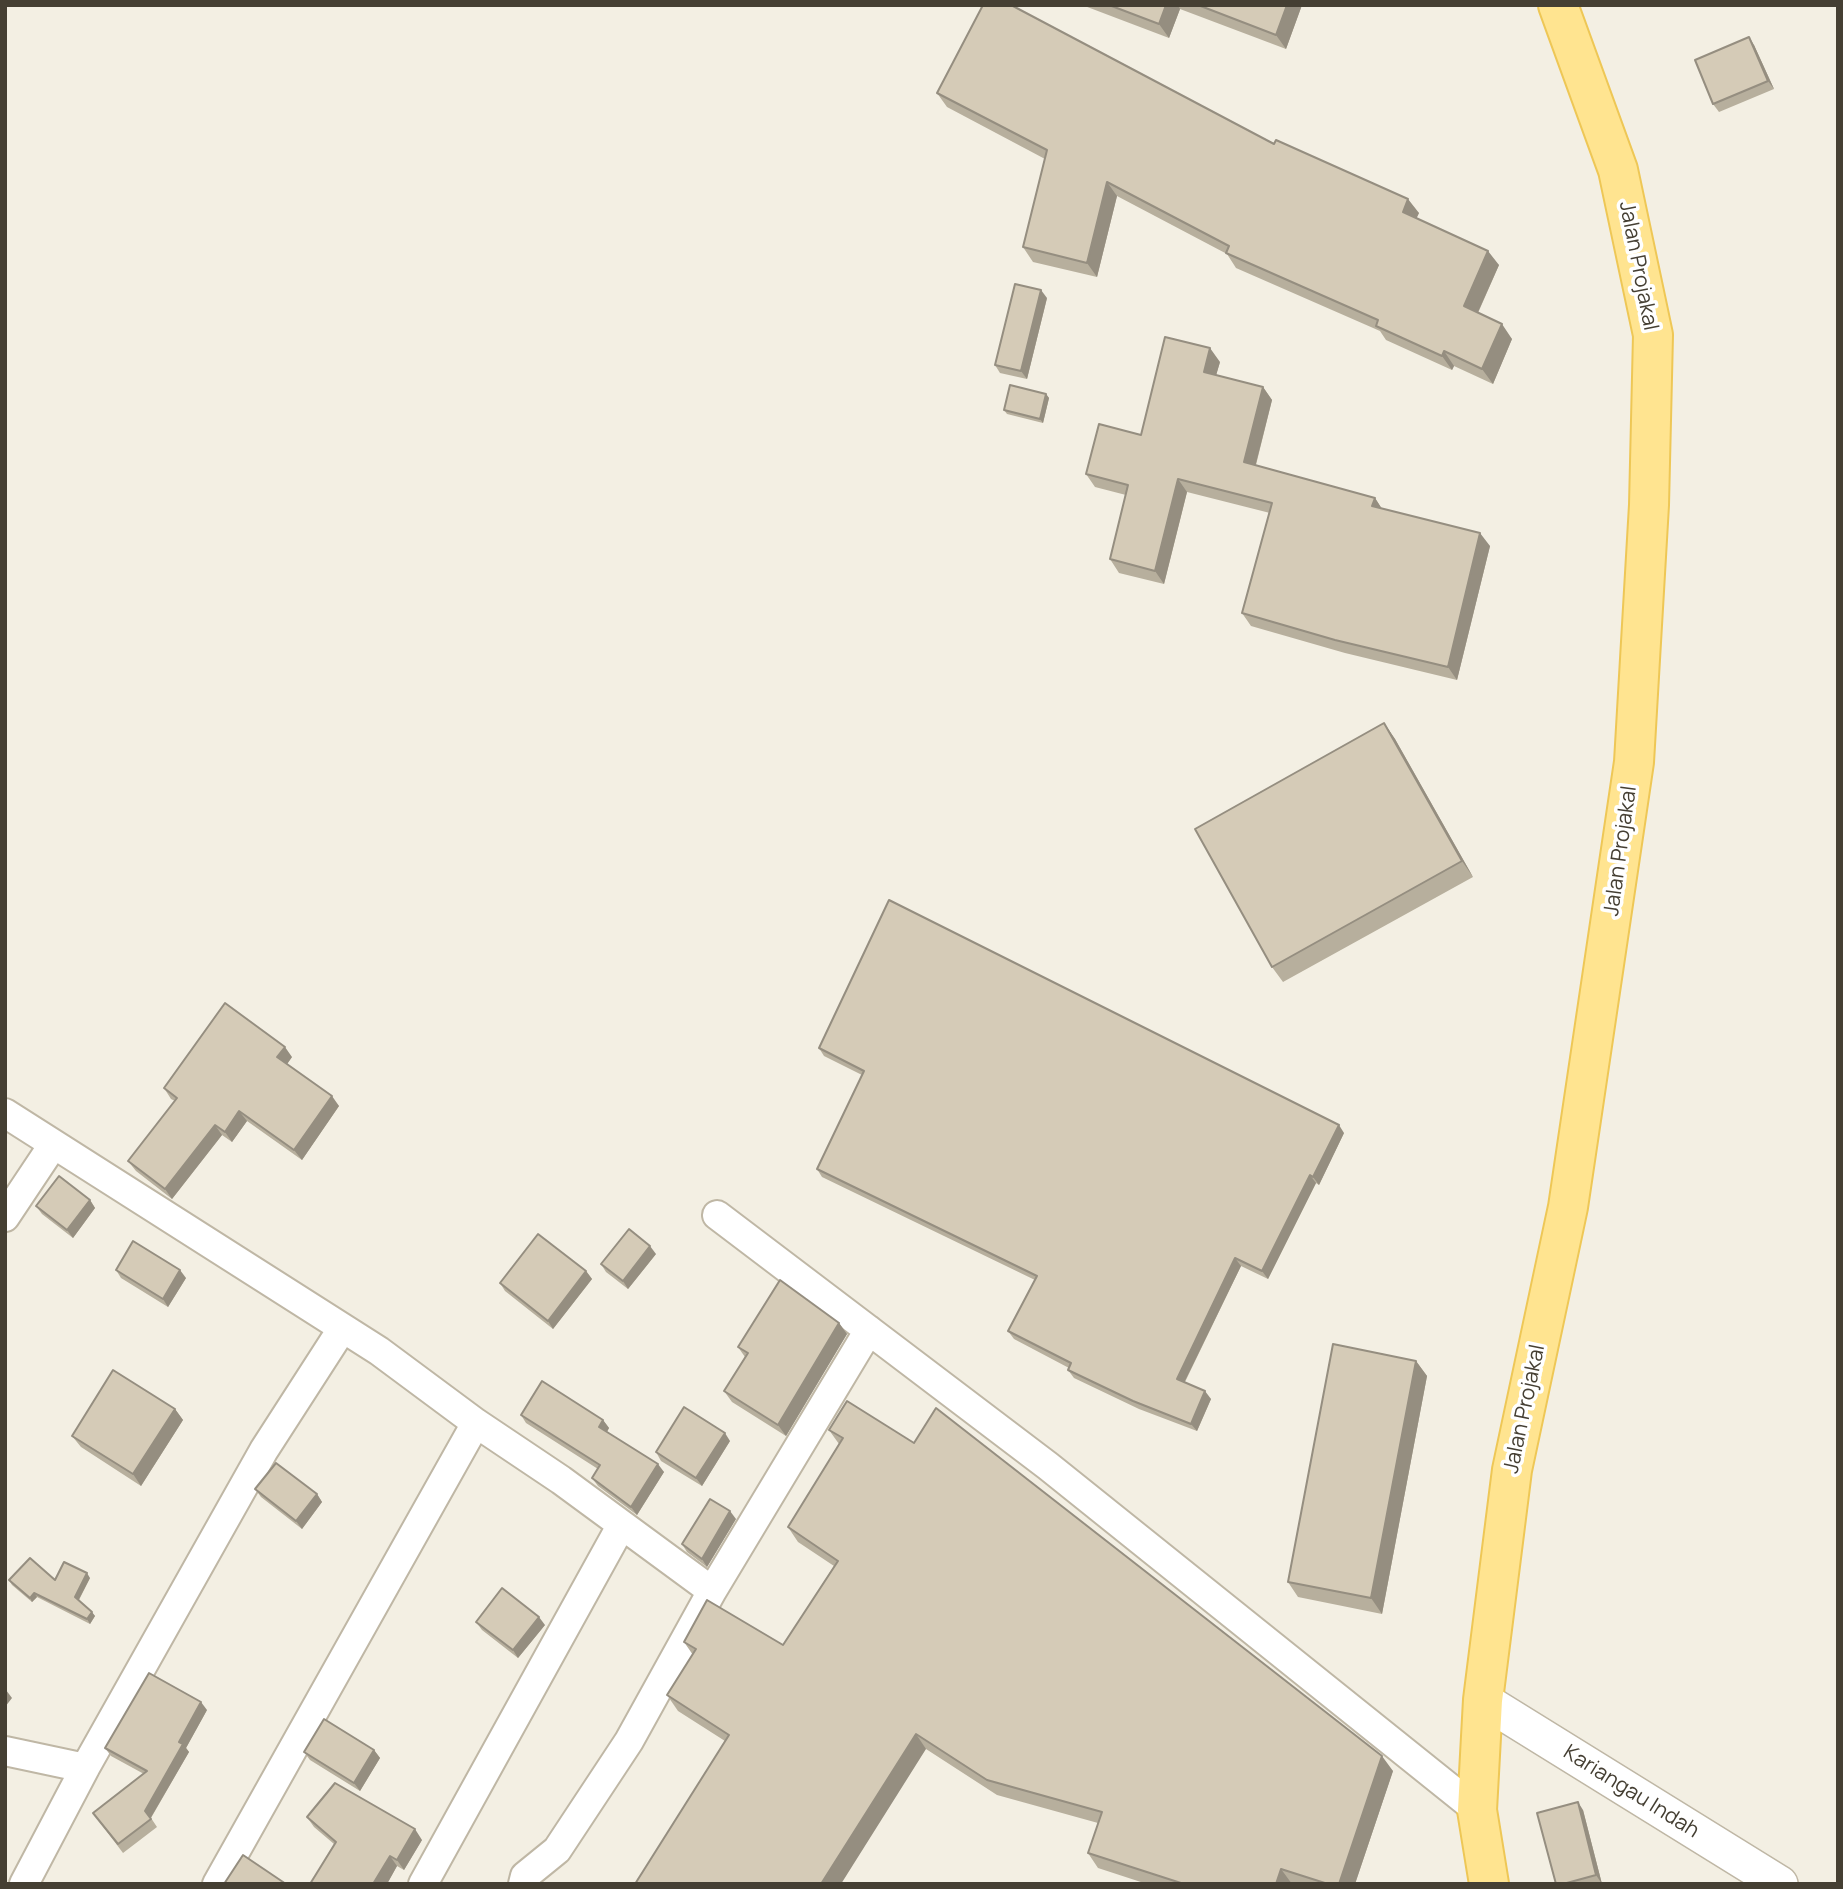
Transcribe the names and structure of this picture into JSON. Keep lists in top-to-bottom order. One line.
{"streets":{"main road":["Jalan Projakal"],"street":["Kariangau Indah"]},"crossings":[["Jalan Projakal","Kariangau Indah"]]}
